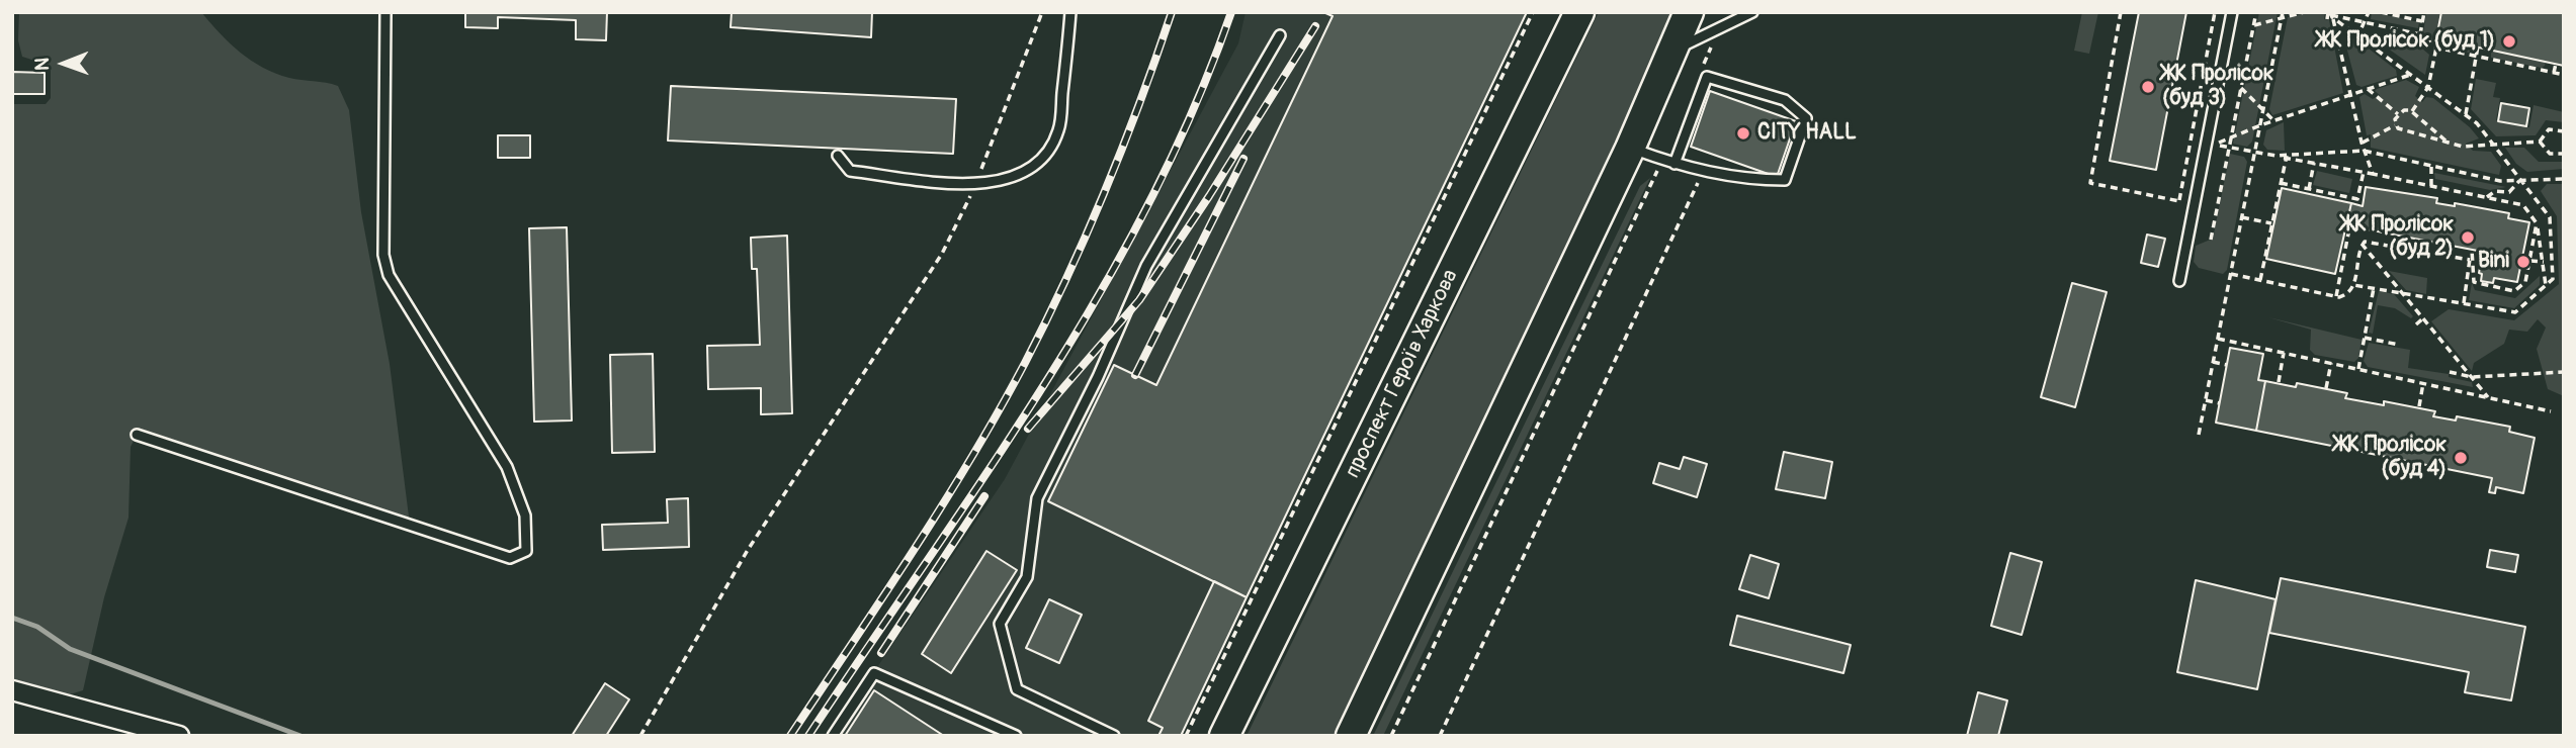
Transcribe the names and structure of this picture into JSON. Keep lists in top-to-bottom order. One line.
{"streets":{"main road":["проспект Героїв Харкова"]},"places":["ЖК Пролісок (буд 1)","ЖК Пролісок (буд 3)","CITY HALL","ЖК Пролісок (буд 2)","Bini","ЖК Пролісок (буд 4)"],"north":"left"}
